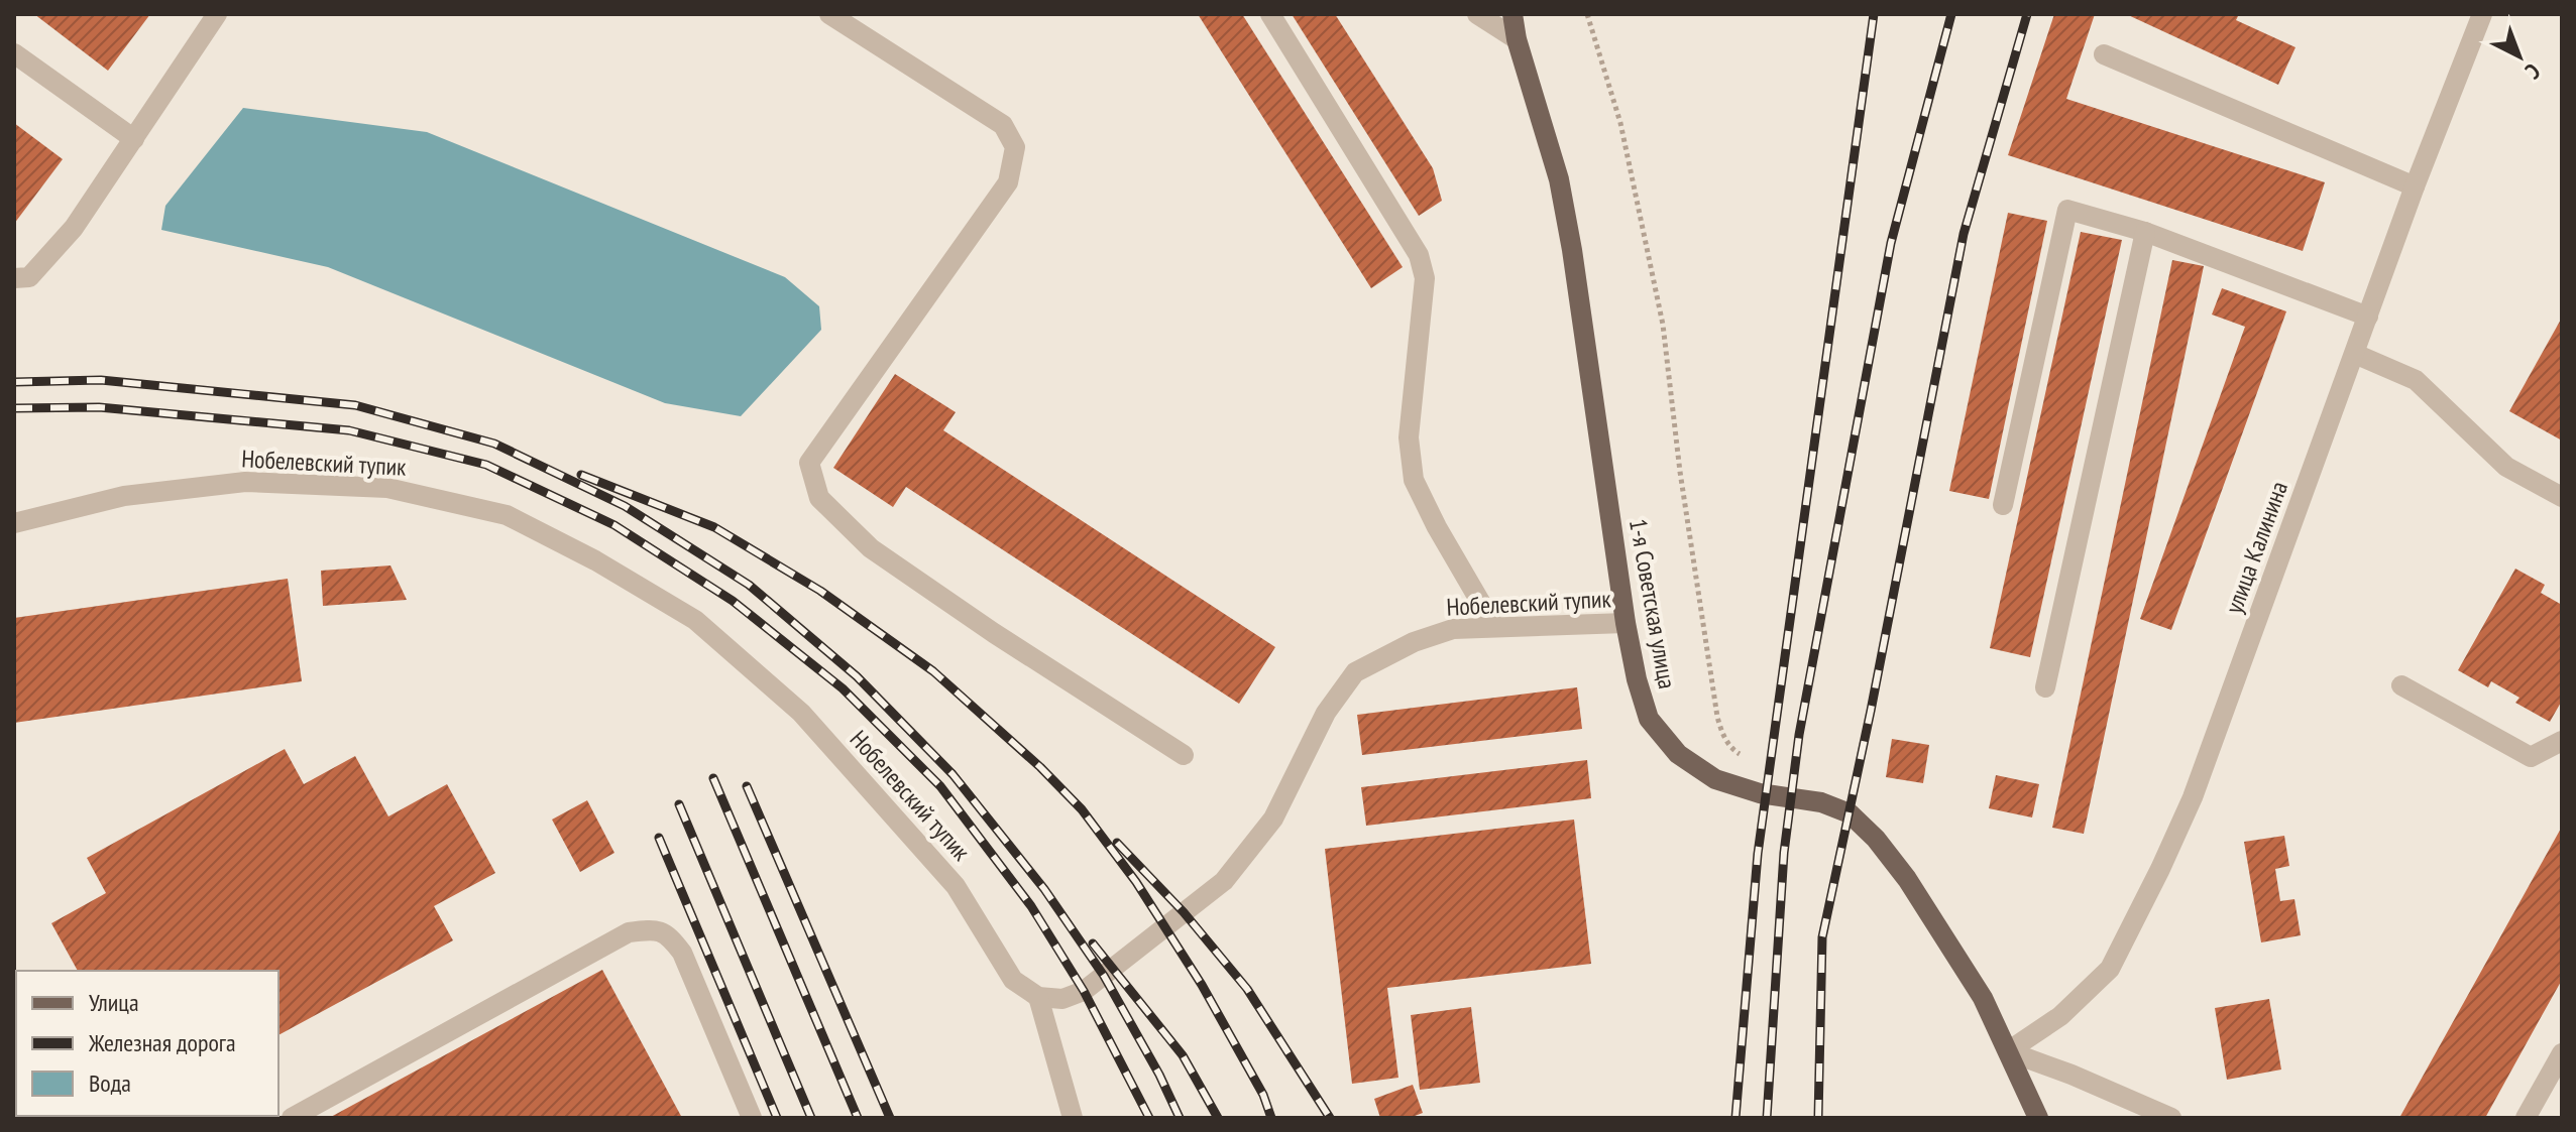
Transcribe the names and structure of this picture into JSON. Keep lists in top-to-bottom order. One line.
{"streets":{"main road":["1-я Советская улица"],"street":["Нобелевский тупик","улица Калинина"]},"crossings":[["Нобелевский тупик","1-я Советская улица"],["улица Калинина","1-я Советская улица"]],"legend":["Улица","Железная дорога","Вода"],"north":"bottom right"}
